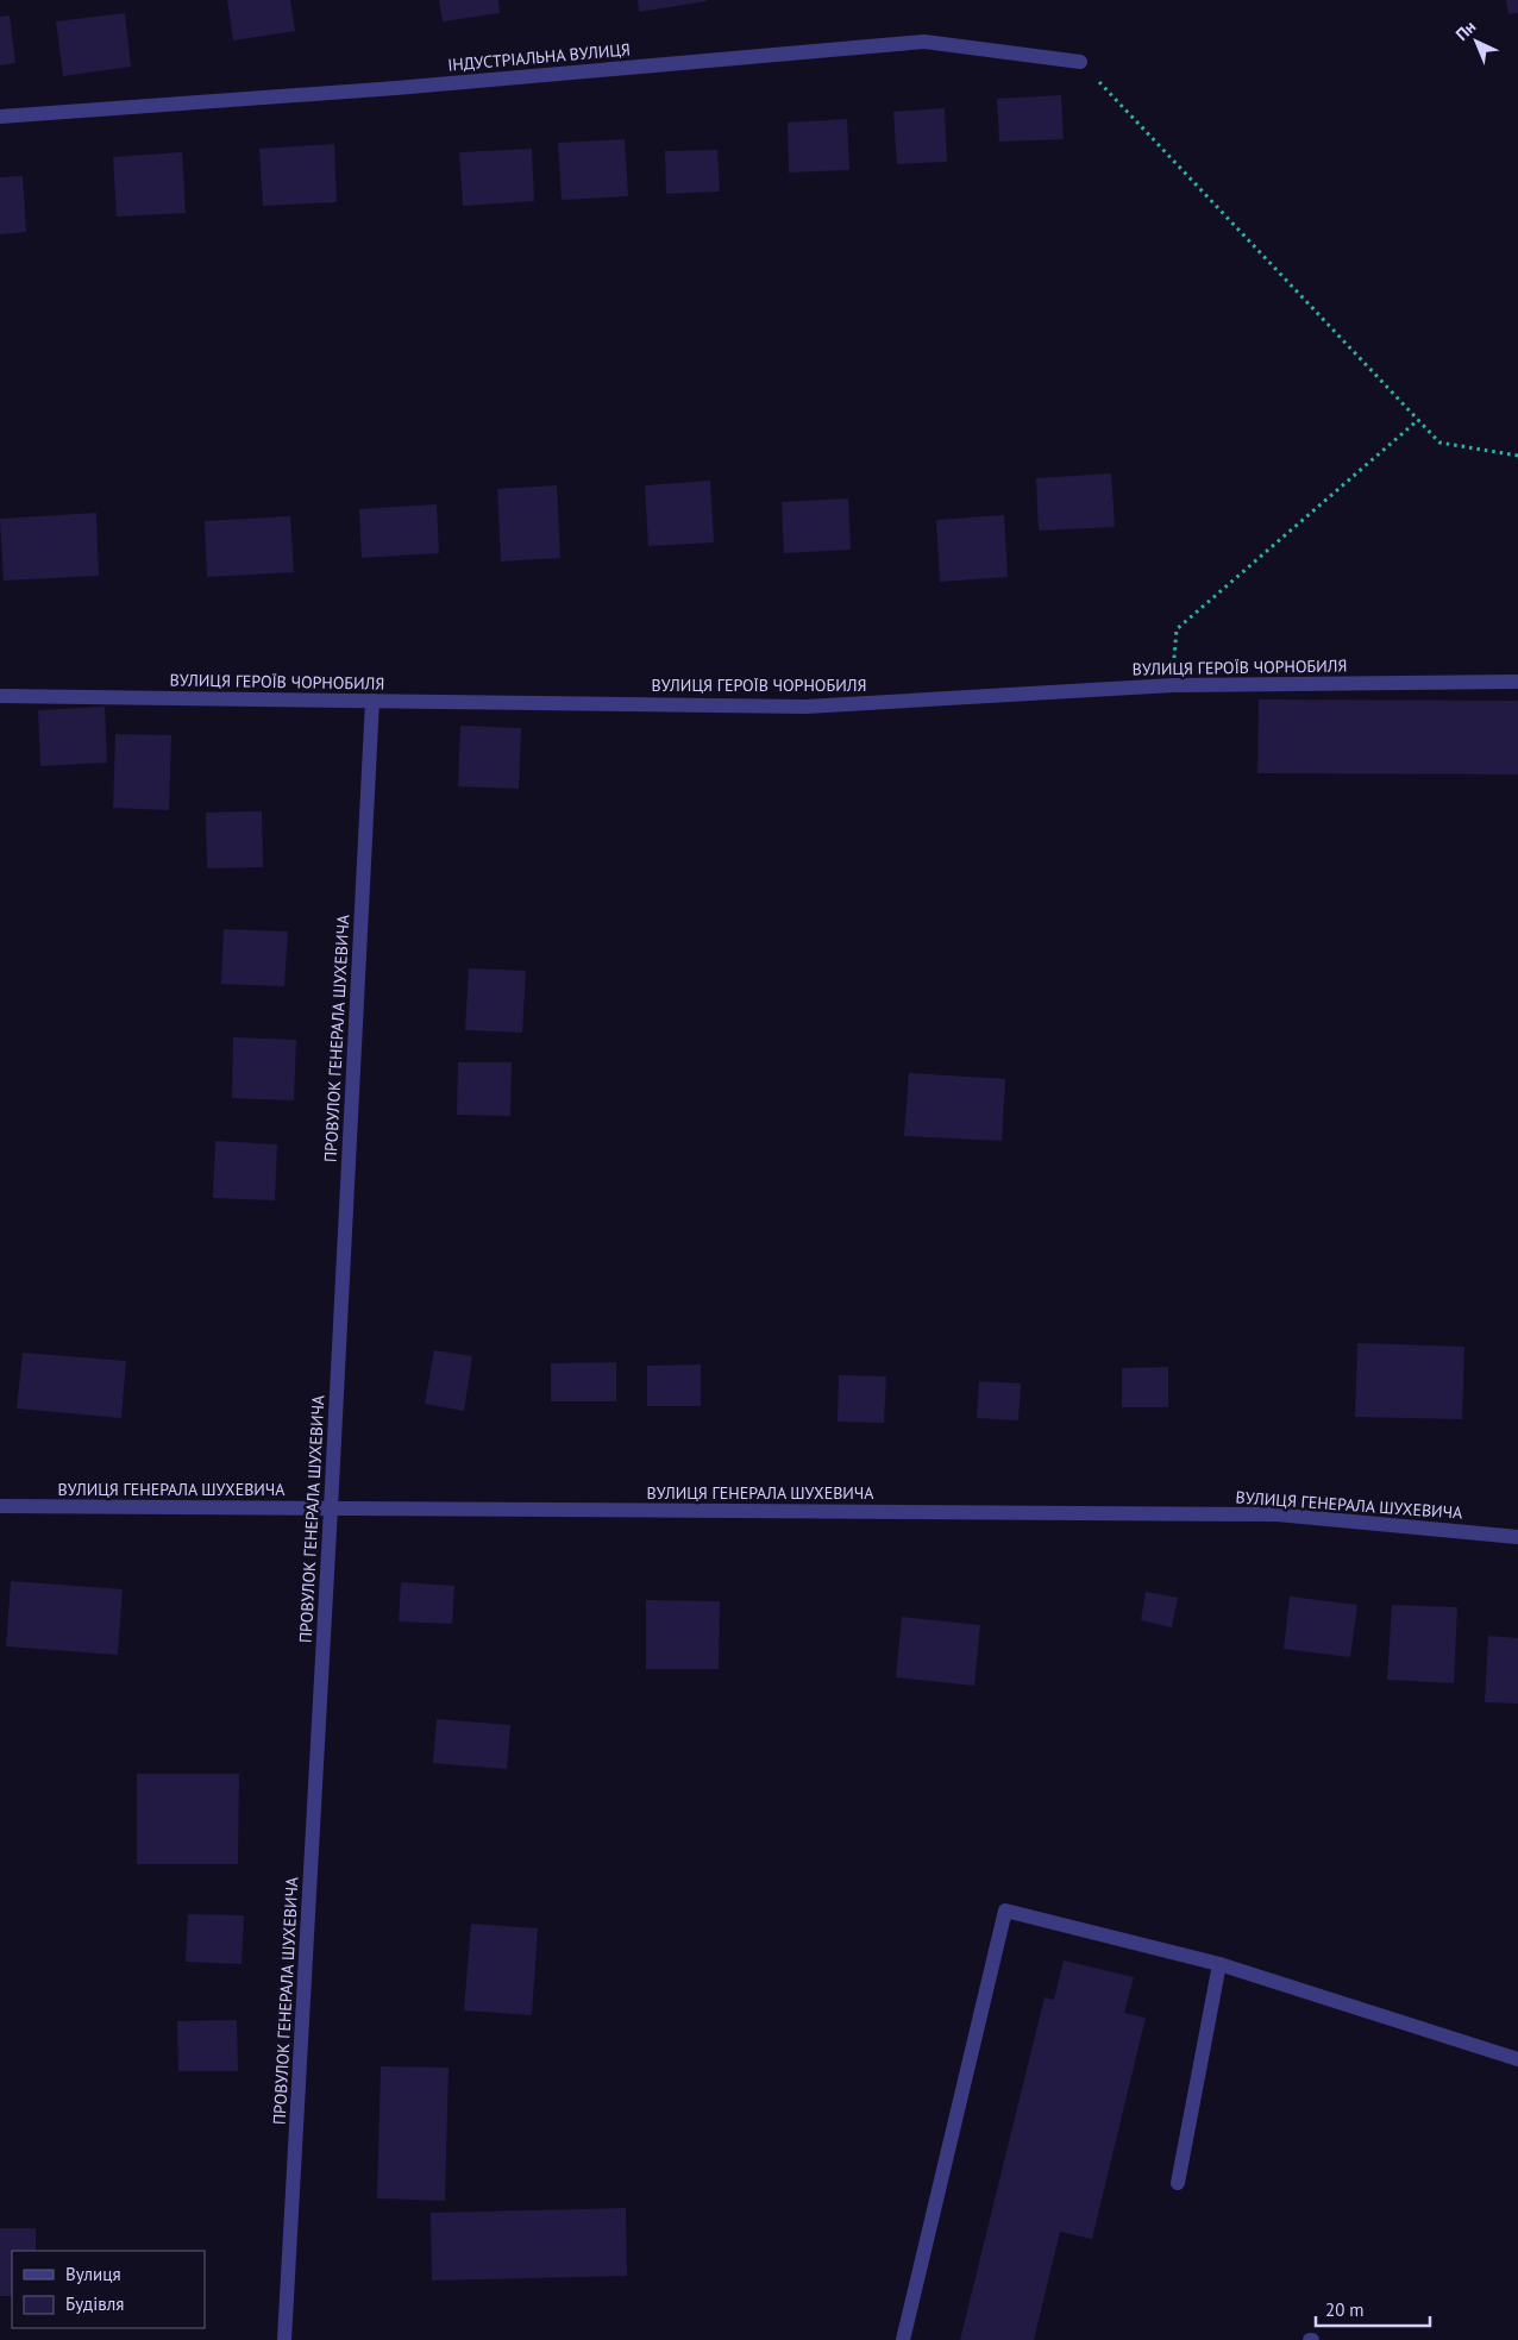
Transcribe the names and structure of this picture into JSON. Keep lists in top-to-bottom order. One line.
{"streets":{"street":["ІНДУСТРІАЛЬНА ВУЛИЦЯ","ВУЛИЦЯ ГЕРОЇВ ЧОРНОБИЛЯ","ПРОВУЛОК ГЕНЕРАЛА ШУХЕВИЧА","ВУЛИЦЯ ГЕНЕРАЛА ШУХЕВИЧА"]},"crossings":[["ВУЛИЦЯ ГЕРОЇВ ЧОРНОБИЛЯ","ПРОВУЛОК ГЕНЕРАЛА ШУХЕВИЧА"],["ПРОВУЛОК ГЕНЕРАЛА ШУХЕВИЧА","ВУЛИЦЯ ГЕНЕРАЛА ШУХЕВИЧА"]],"legend":["Вулиця","Будівля"],"scale_bar":"20 m","north":"top left"}
